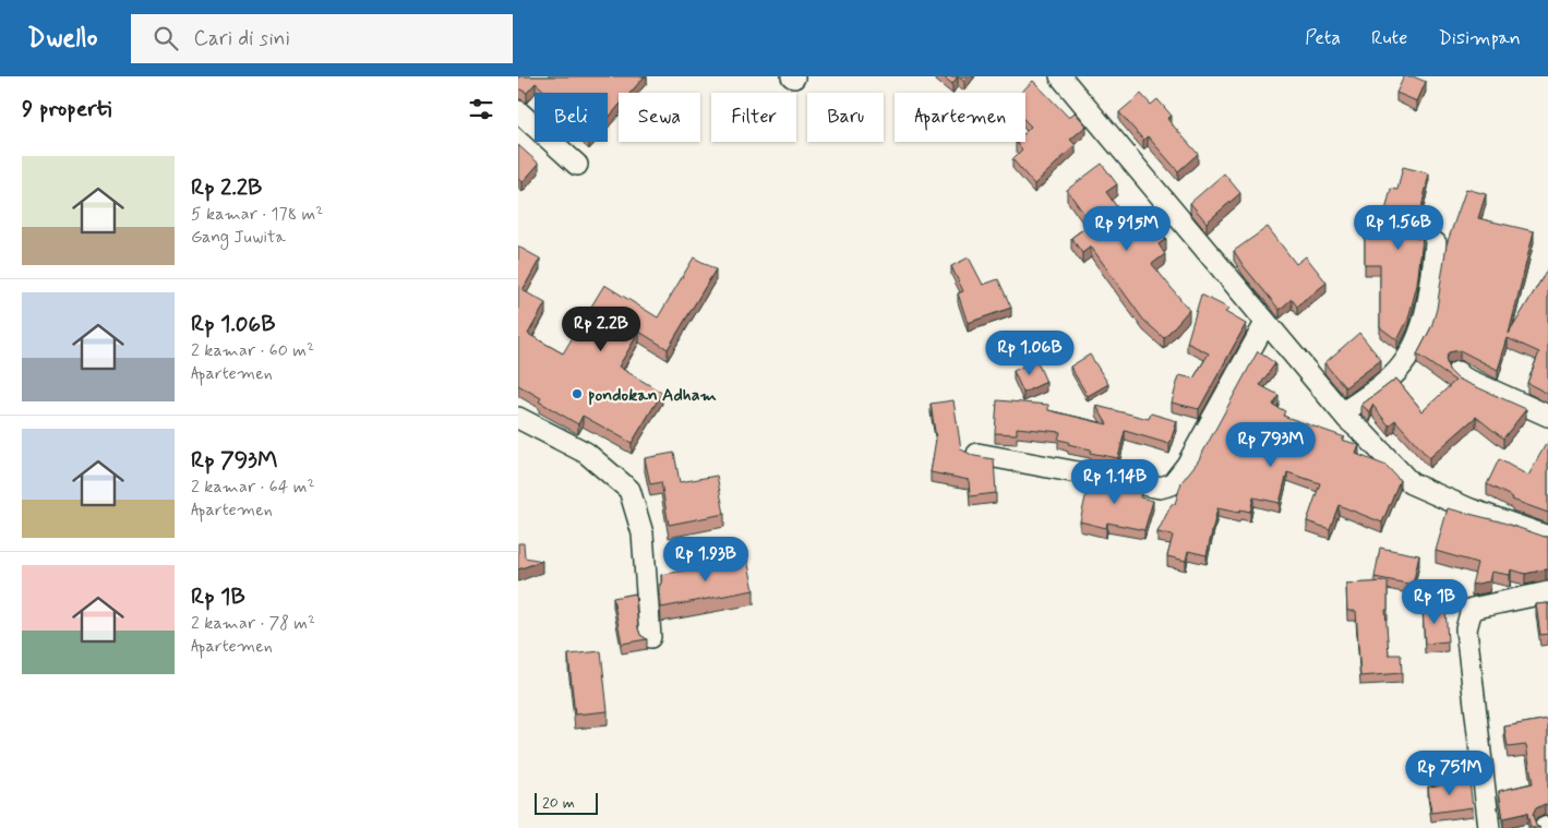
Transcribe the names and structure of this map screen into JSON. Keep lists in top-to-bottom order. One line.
{"places":["pondokan Adham"],"scale_bar":"20 m","page":{"header":"Dwello","search":"Cari di sini","nav":["Peta","Rute","Disimpan"],"heading":"9 properti","chip":["Beli","Sewa","Filter","Baru","Apartemen"],"list":[{"name":"Rp 2.2B","note":"5 kamar · 178 m² · Gang Juwita"},{"name":"Rp 1.06B","note":"2 kamar · 60 m² · Apartemen"},{"name":"Rp 793M","note":"2 kamar · 64 m² · Apartemen"},{"name":"Rp 1B","note":"2 kamar · 78 m² · Apartemen"}],"price":["Rp 1.56B","Rp 915M","Rp 2.2B","Rp 1.06B","Rp 793M","Rp 1.14B","Rp 1.93B","Rp 1B","Rp 751M"],"scale":"20 m"}}
